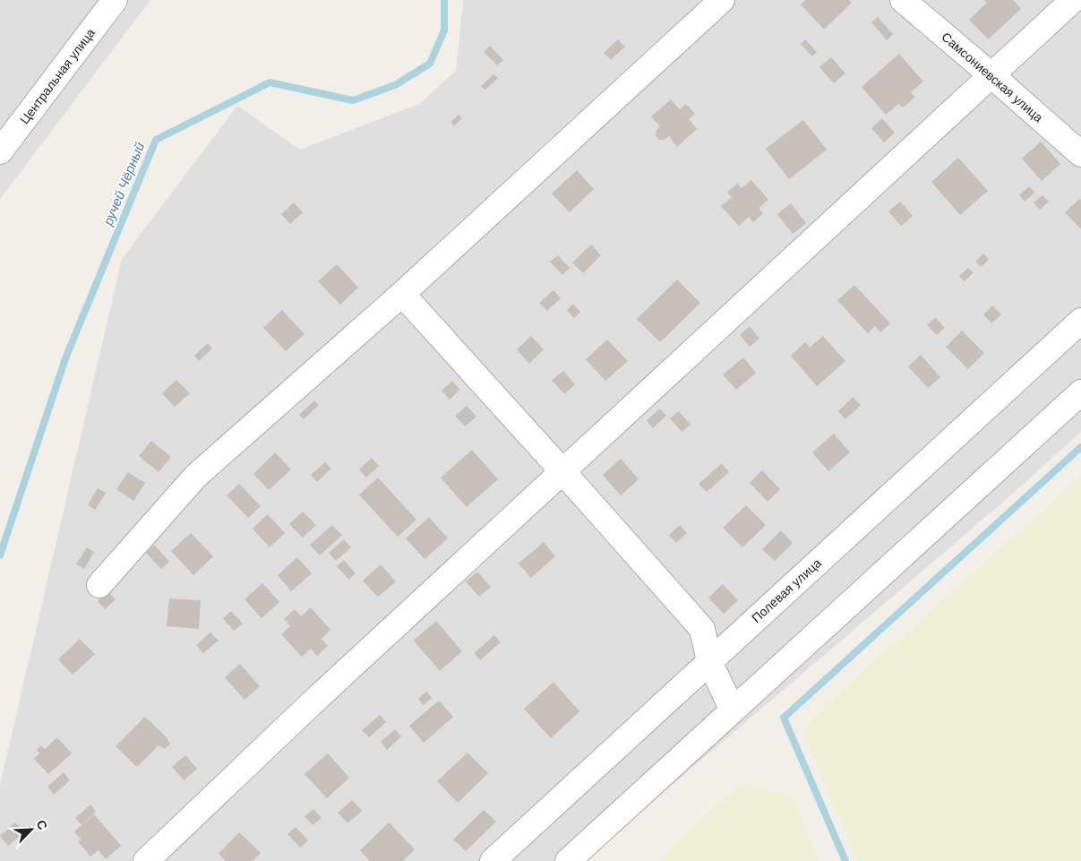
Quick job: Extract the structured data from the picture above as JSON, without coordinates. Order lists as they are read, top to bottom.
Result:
{
  "streets": {
    "street": ["Центральная улица", "Самсониевская улица", "Полевая улица"]
  },
  "water": ["ручей Чёрный"],
  "north": "top right"
}
